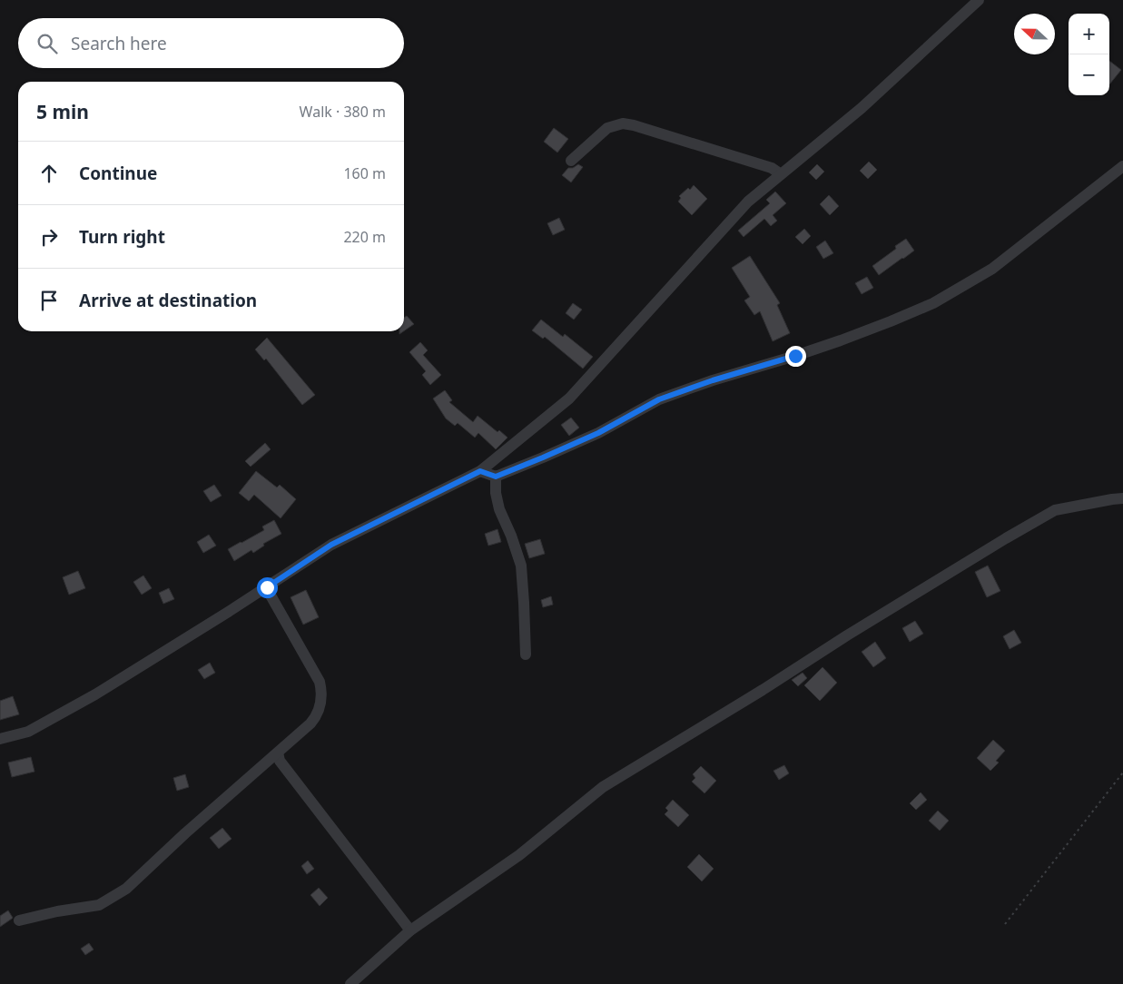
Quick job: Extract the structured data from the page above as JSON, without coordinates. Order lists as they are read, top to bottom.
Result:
{
  "north": "left",
  "page": {
    "map_buttons": ["+", "−"],
    "search": "Search here",
    "heading": ["5 min", "Walk · 380 m"],
    "list": [
      ["Continue", "160 m"],
      ["Turn right", "220 m"],
      "Arrive at destination"
    ]
  }
}
